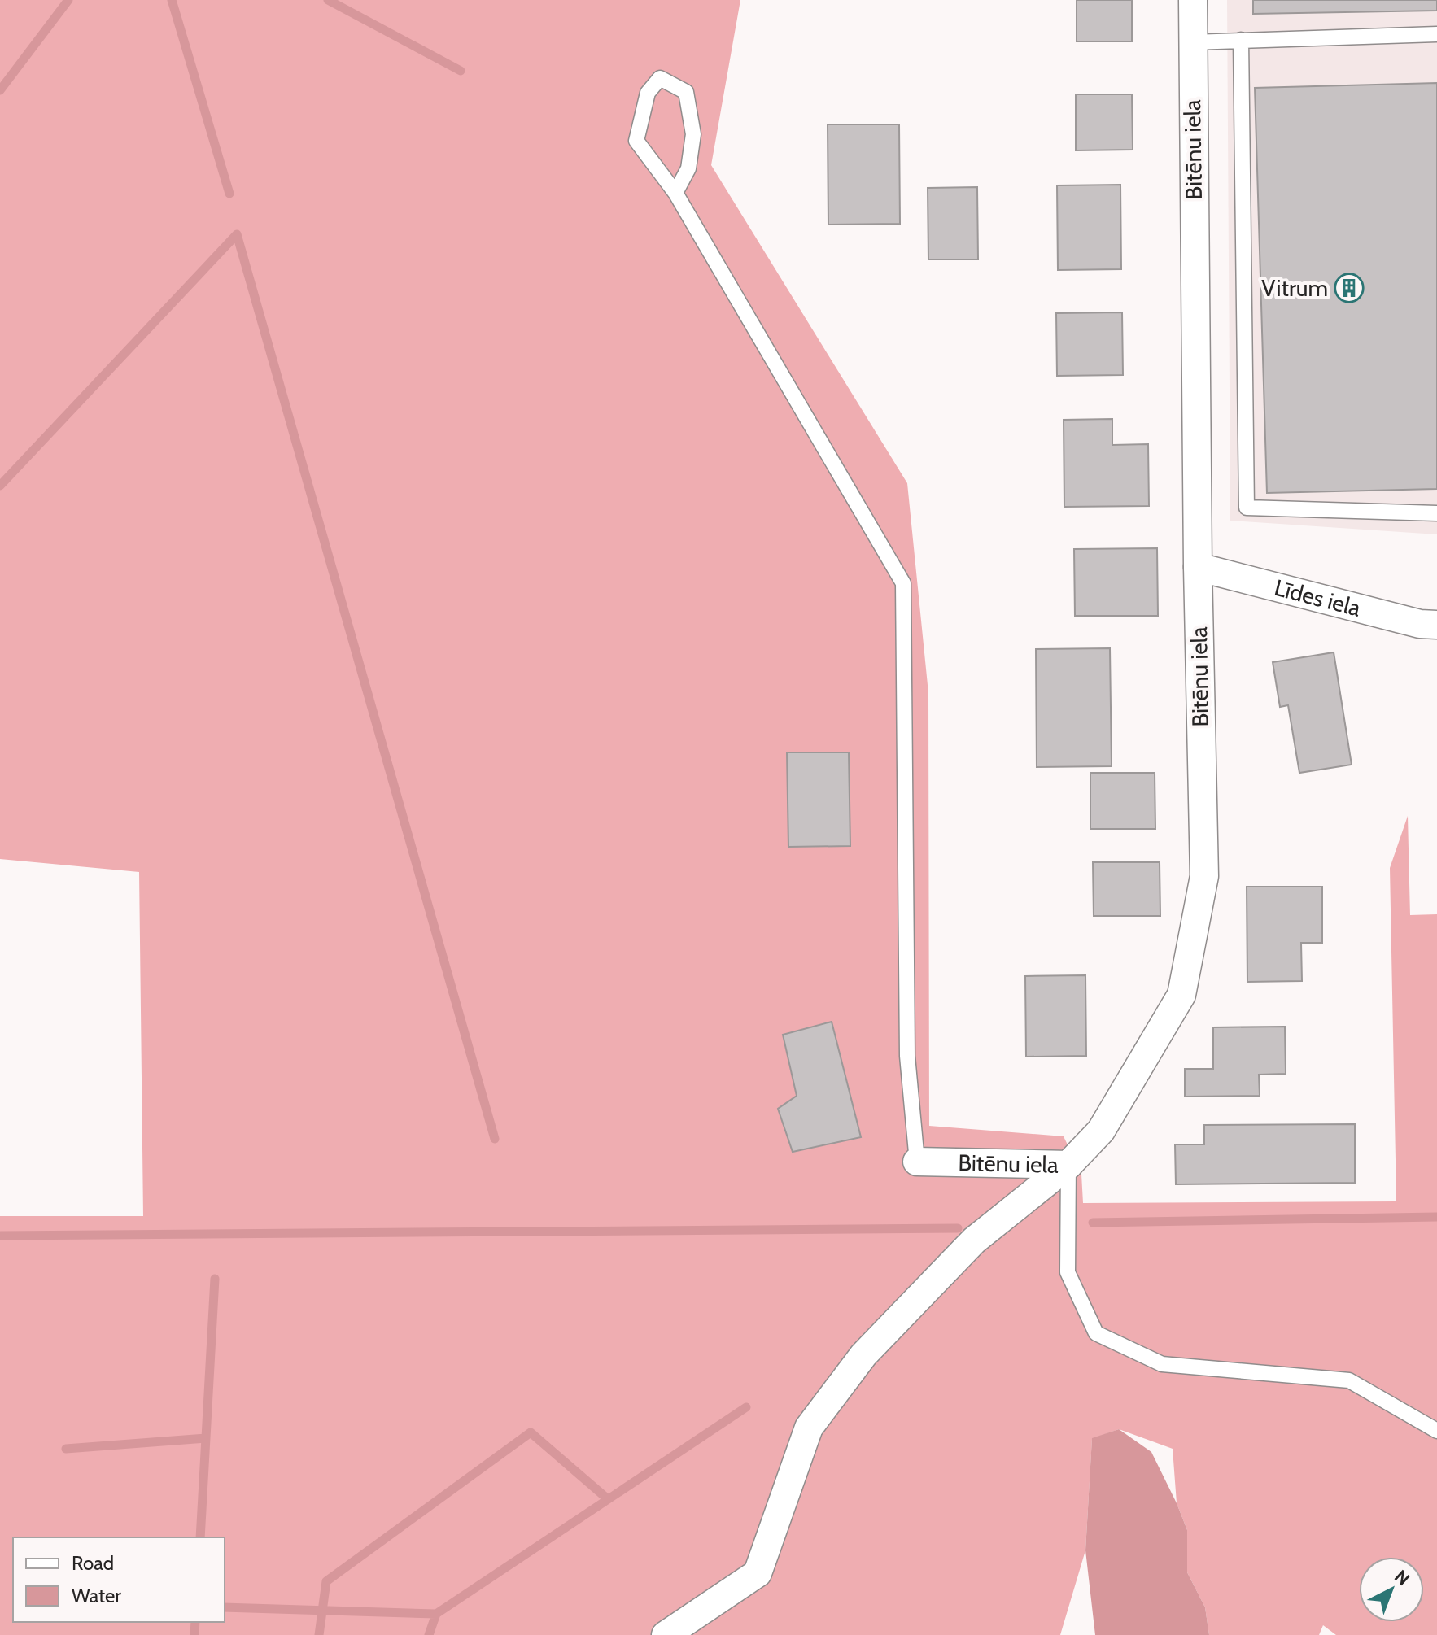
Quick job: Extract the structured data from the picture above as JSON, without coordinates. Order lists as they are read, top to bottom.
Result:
{
  "streets": {
    "street": ["Bitēnu iela", "Līdes iela"]
  },
  "crossings": [
    ["Bitēnu iela", "Līdes iela"]
  ],
  "places": {
    "building": ["Vitrum"]
  },
  "legend": ["Road", "Water"],
  "north": "top right"
}
